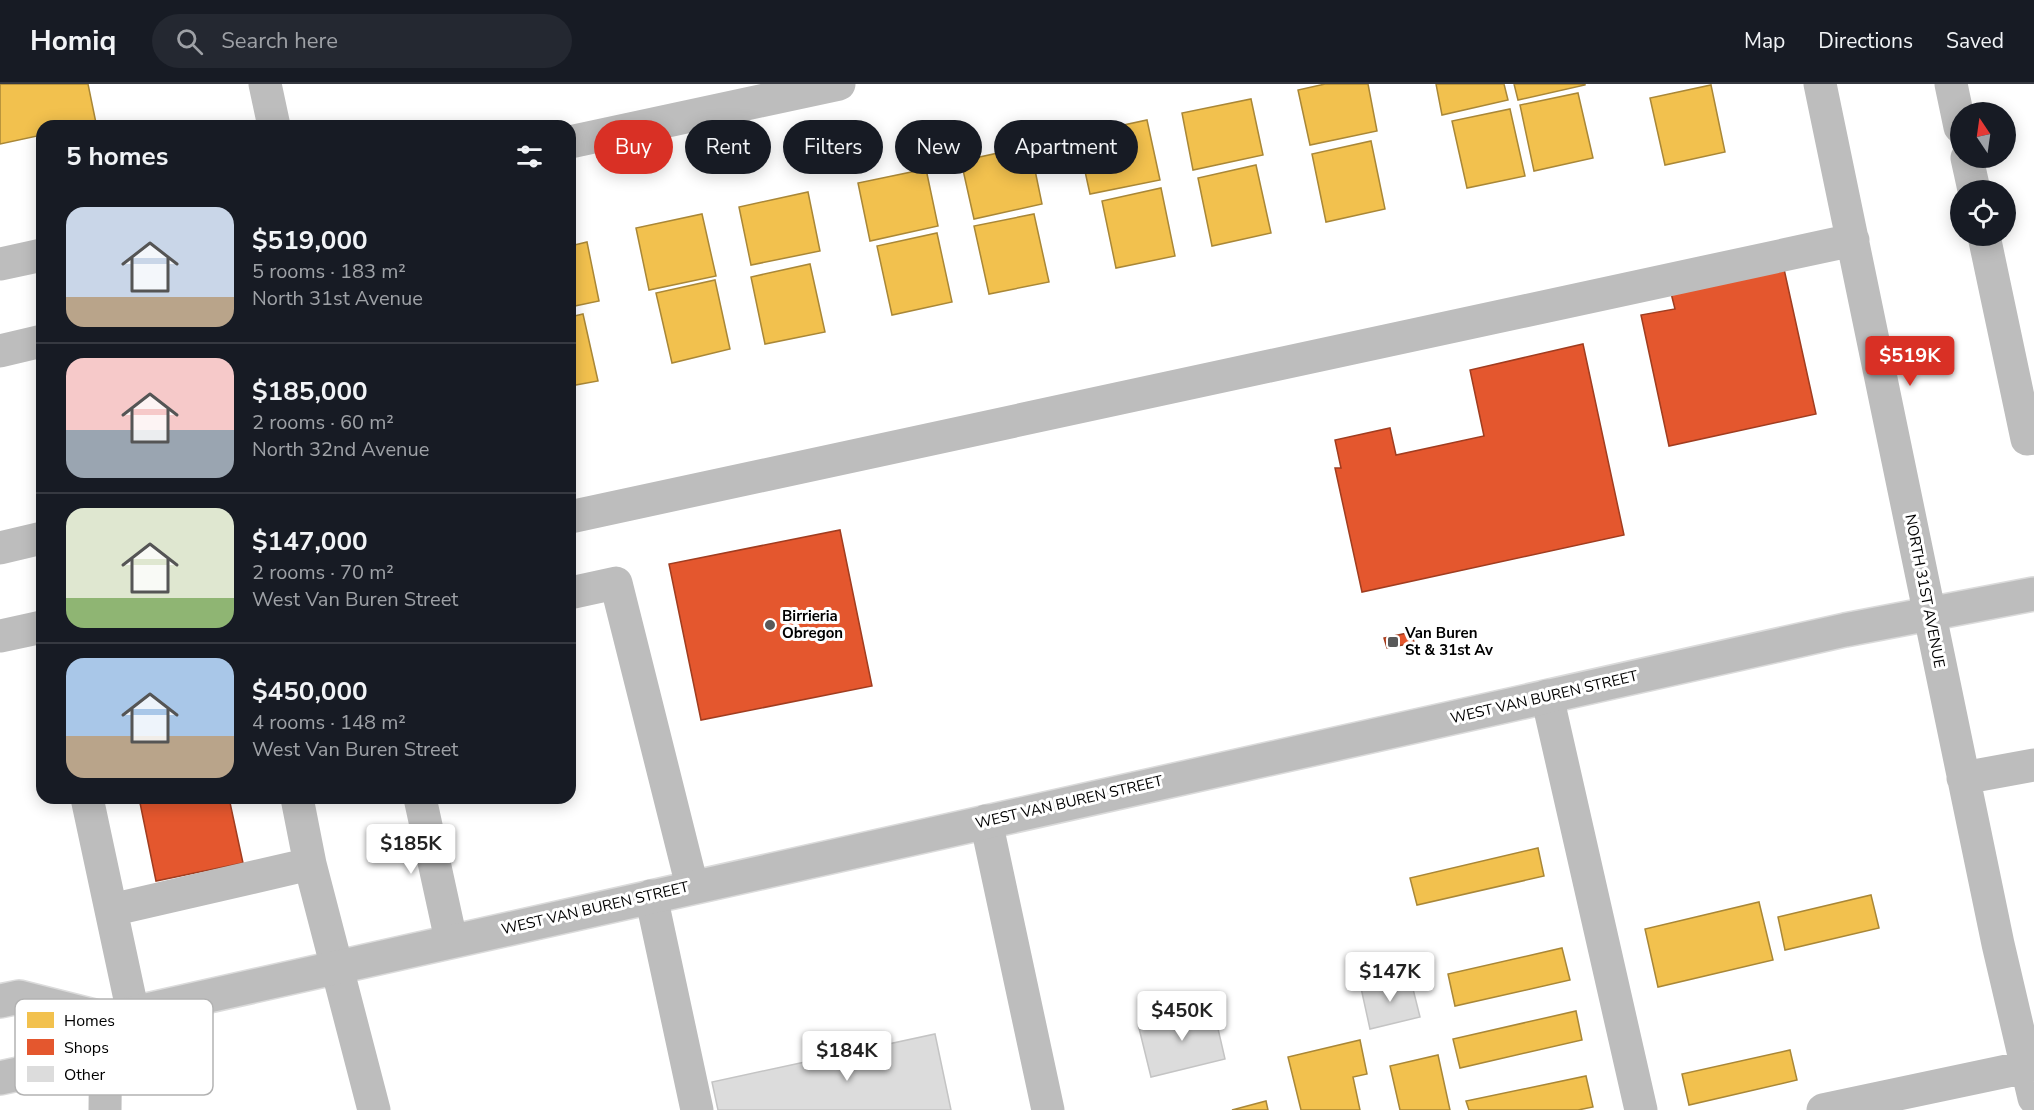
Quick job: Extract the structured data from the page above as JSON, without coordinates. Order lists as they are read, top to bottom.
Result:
{
  "streets": {
    "main road": ["NORTH 31ST AVENUE", "WEST VAN BUREN STREET"]
  },
  "crossings": [
    ["NORTH 31ST AVENUE", "WEST VAN BUREN STREET"]
  ],
  "places": {
    "other": ["Birrieria Obregon"],
    "transit": ["Van Buren St & 31st Av"]
  },
  "legend": ["Homes", "Shops", "Other"],
  "north": "top",
  "page": {
    "header": "Homiq",
    "search": "Search here",
    "nav": ["Map", "Directions", "Saved"],
    "chip": [
      "Buy",
      "Rent",
      "Filters",
      "New",
      "Apartment"
    ],
    "heading": "5 homes",
    "list": [
      {
        "name": "$519,000",
        "note": "5 rooms · 183 m² · North 31st Avenue"
      },
      {
        "name": "$185,000",
        "note": "2 rooms · 60 m² · North 32nd Avenue"
      },
      {
        "name": "$147,000",
        "note": "2 rooms · 70 m² · West Van Buren Street"
      },
      {
        "name": "$450,000",
        "note": "4 rooms · 148 m² · West Van Buren Street"
      }
    ],
    "price": [
      "$519K",
      "$185K",
      "$147K",
      "$450K",
      "$184K"
    ]
  }
}
